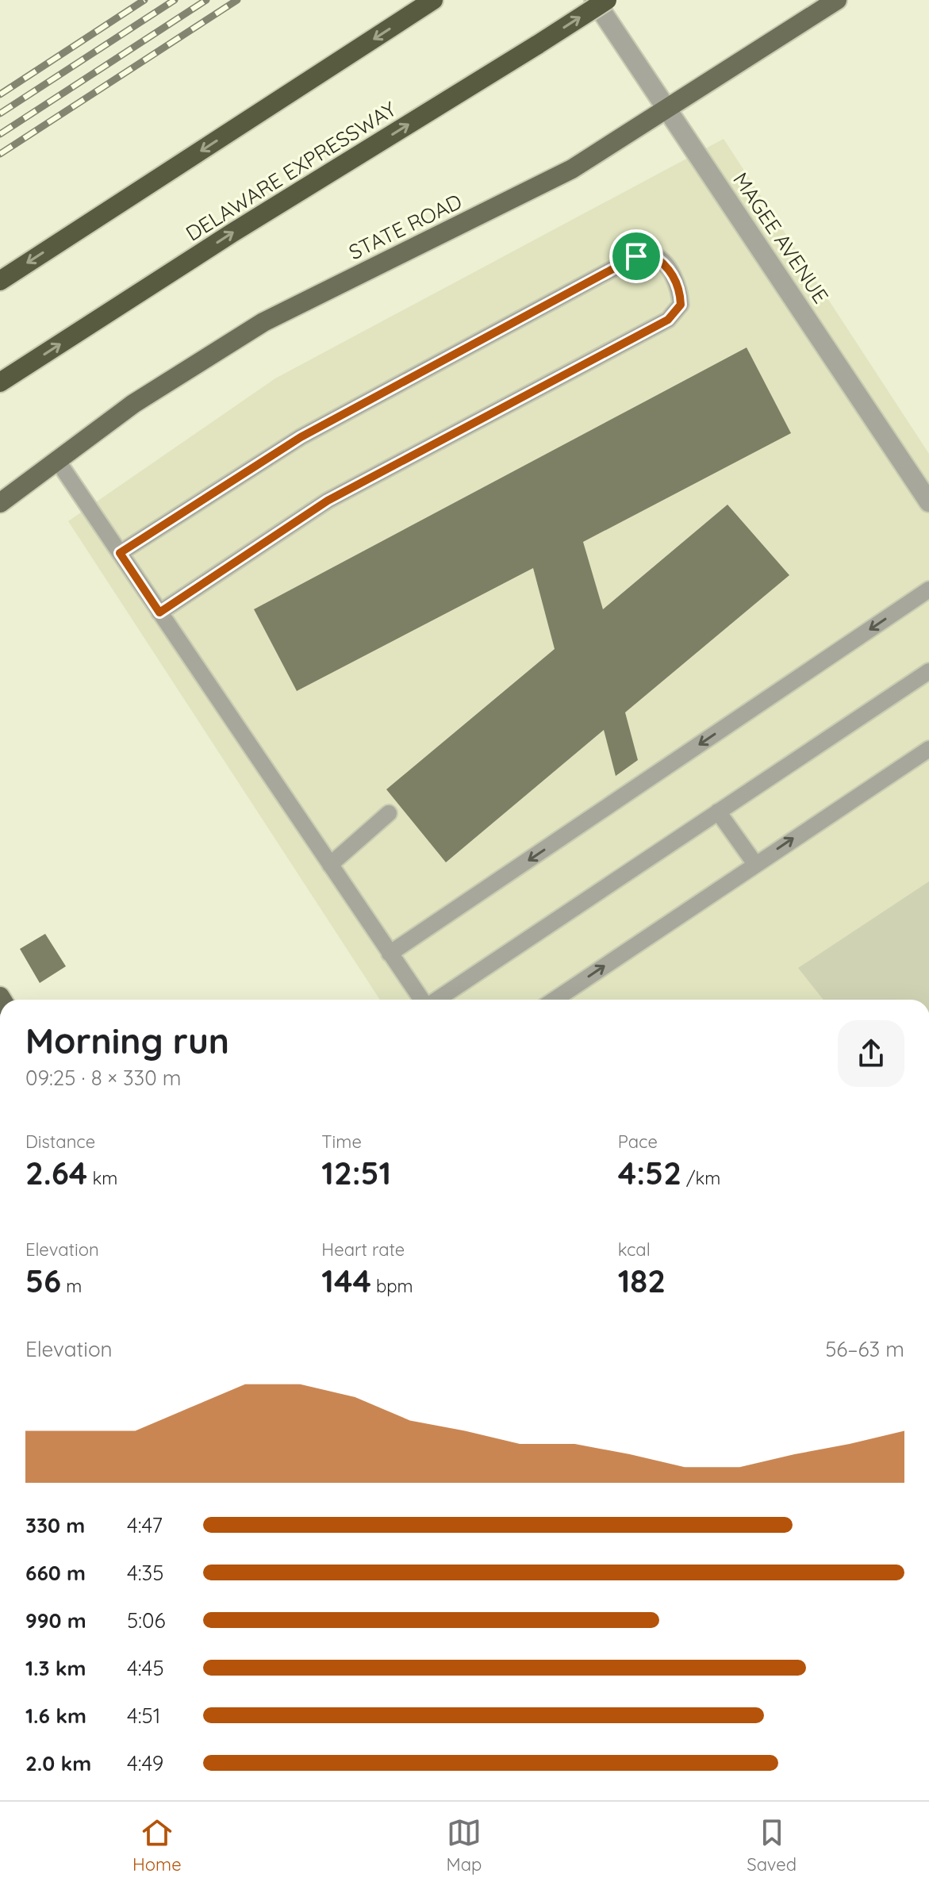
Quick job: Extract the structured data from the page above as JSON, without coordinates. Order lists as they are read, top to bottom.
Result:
{
  "streets": {
    "highway": ["DELAWARE EXPRESSWAY"],
    "main road": ["STATE ROAD"],
    "street": ["MAGEE AVENUE"]
  },
  "crossings": [
    ["STATE ROAD", "MAGEE AVENUE"]
  ],
  "page": {
    "heading": ["Morning run", "09:25 · 8 × 330 m"],
    "stats": [
      ["Distance", "2.64 km"],
      ["Time", "12:51"],
      ["Pace", "4:52 /km"],
      ["Elevation", "56 m"],
      ["Heart rate", "144 bpm"],
      ["kcal", "182"]
    ],
    "chart": ["Elevation", "56–63 m"],
    "list": [
      {
        "name": "330 m",
        "note": "4:47"
      },
      {
        "name": "660 m",
        "note": "4:35"
      },
      {
        "name": "990 m",
        "note": "5:06"
      },
      {
        "name": "1.3 km",
        "note": "4:45"
      },
      {
        "name": "1.6 km",
        "note": "4:51"
      },
      {
        "name": "2.0 km",
        "note": "4:49"
      }
    ],
    "tabs": ["Home", "Map", "Saved"]
  }
}
